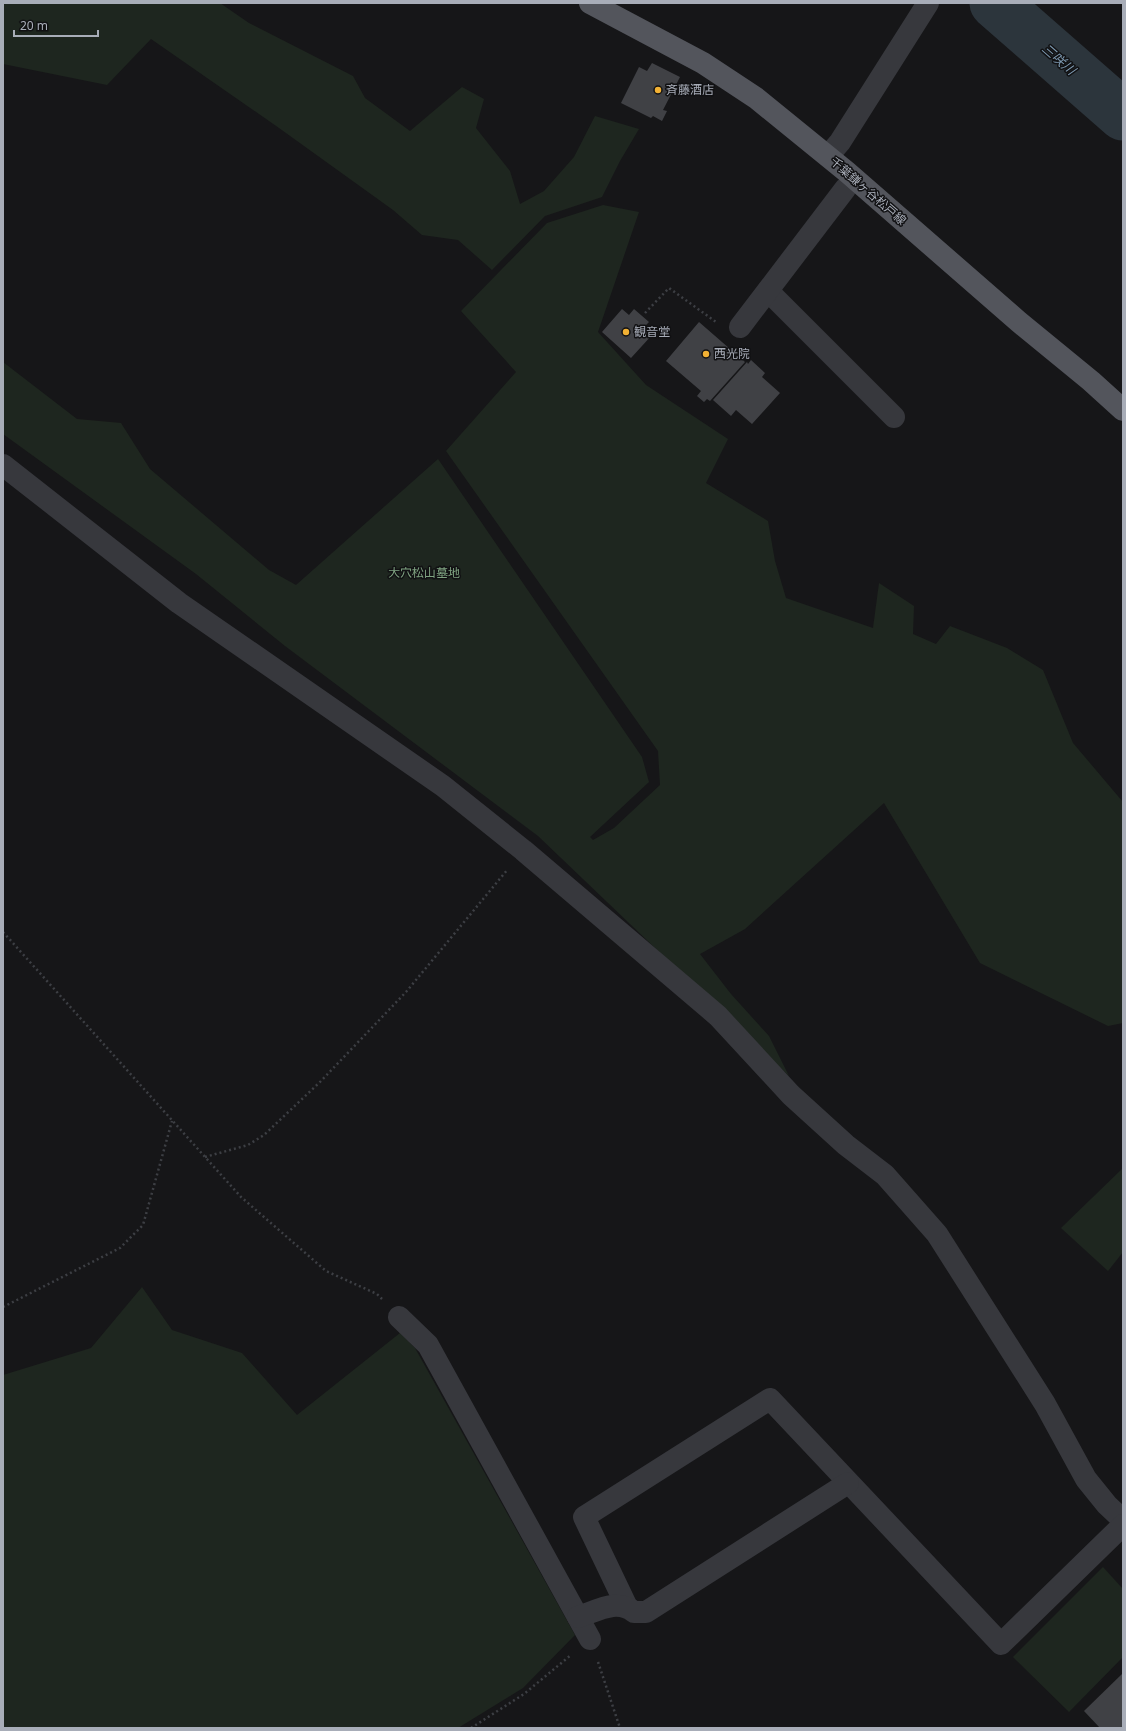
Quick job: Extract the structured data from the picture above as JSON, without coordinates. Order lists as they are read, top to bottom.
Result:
{
  "streets": {
    "main road": ["千葉鎌ヶ谷松戸線"]
  },
  "water": ["三咲川"],
  "parks": ["大穴松山墓地"],
  "places": ["斉藤酒店", "観音堂", "西光院"],
  "scale_bar": "20 m"
}
